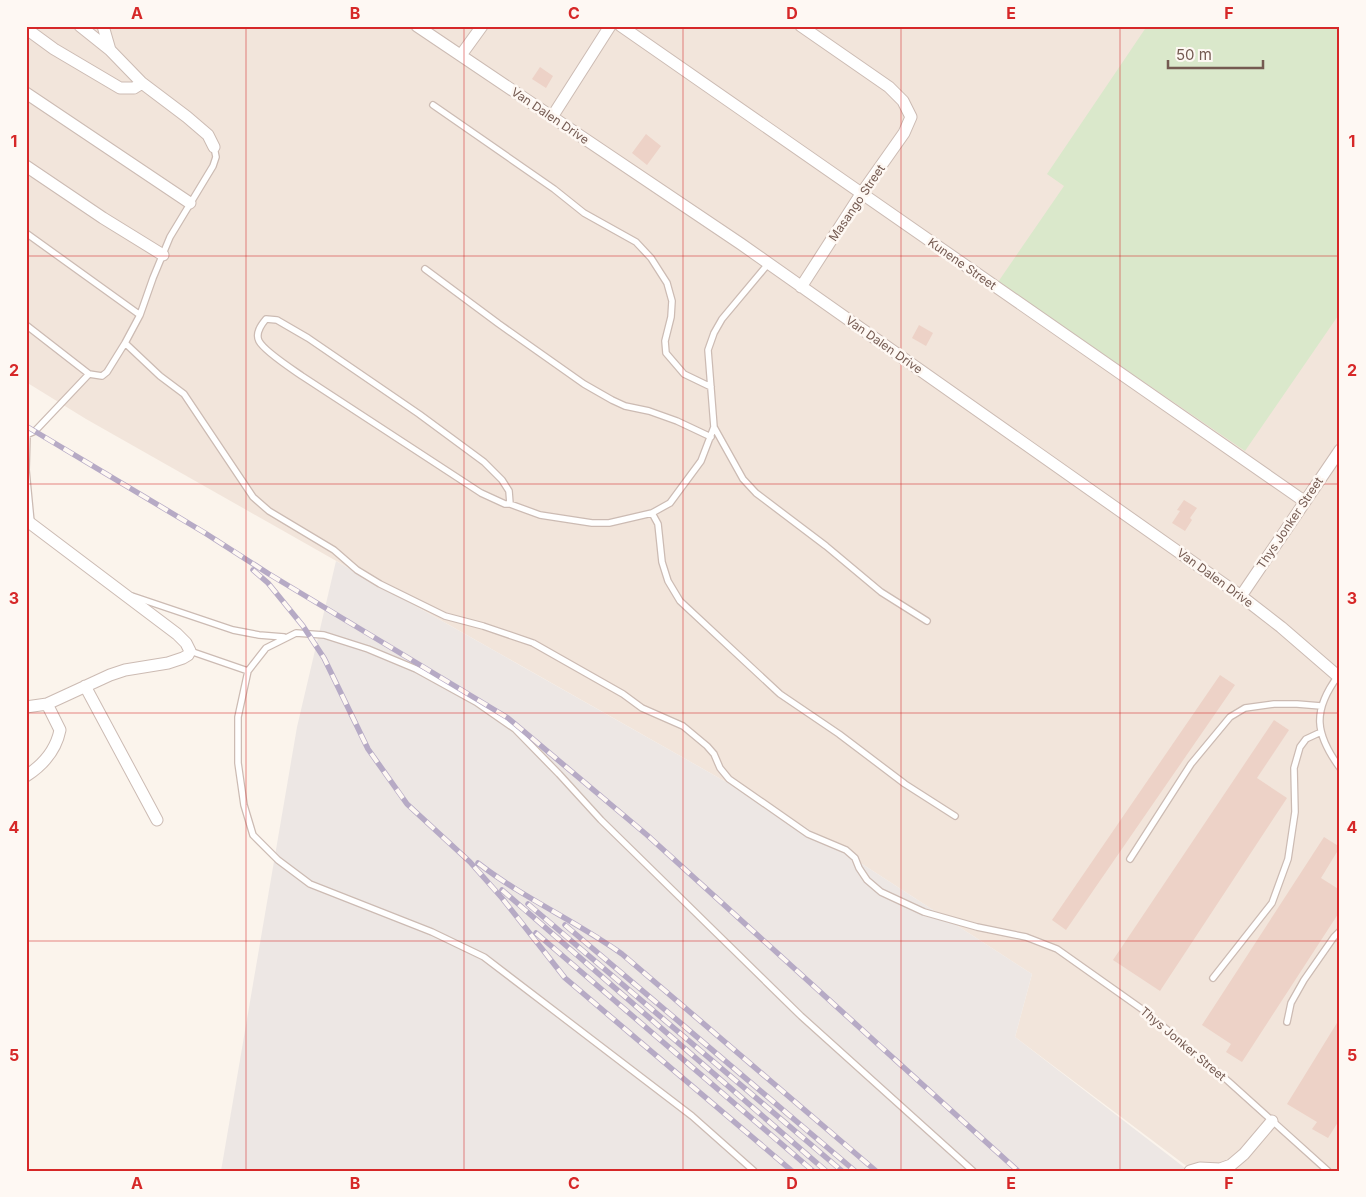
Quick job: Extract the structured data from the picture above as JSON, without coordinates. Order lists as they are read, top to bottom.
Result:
{
  "streets": {
    "street": [
      "Van Dalen Drive",
      "Masango Street",
      "Kunene Street",
      "Thys Jonker Street"
    ]
  },
  "crossings": [
    ["Van Dalen Drive", "Masango Street"],
    ["Van Dalen Drive", "Thys Jonker Street"],
    ["Masango Street", "Kunene Street"],
    ["Kunene Street", "Thys Jonker Street"]
  ],
  "scale_bar": "50 m",
  "grid": {
    "columns": [
      "A",
      "B",
      "C",
      "D",
      "E",
      "F"
    ],
    "rows": [
      "1",
      "2",
      "3",
      "4",
      "5"
    ]
  }
}
